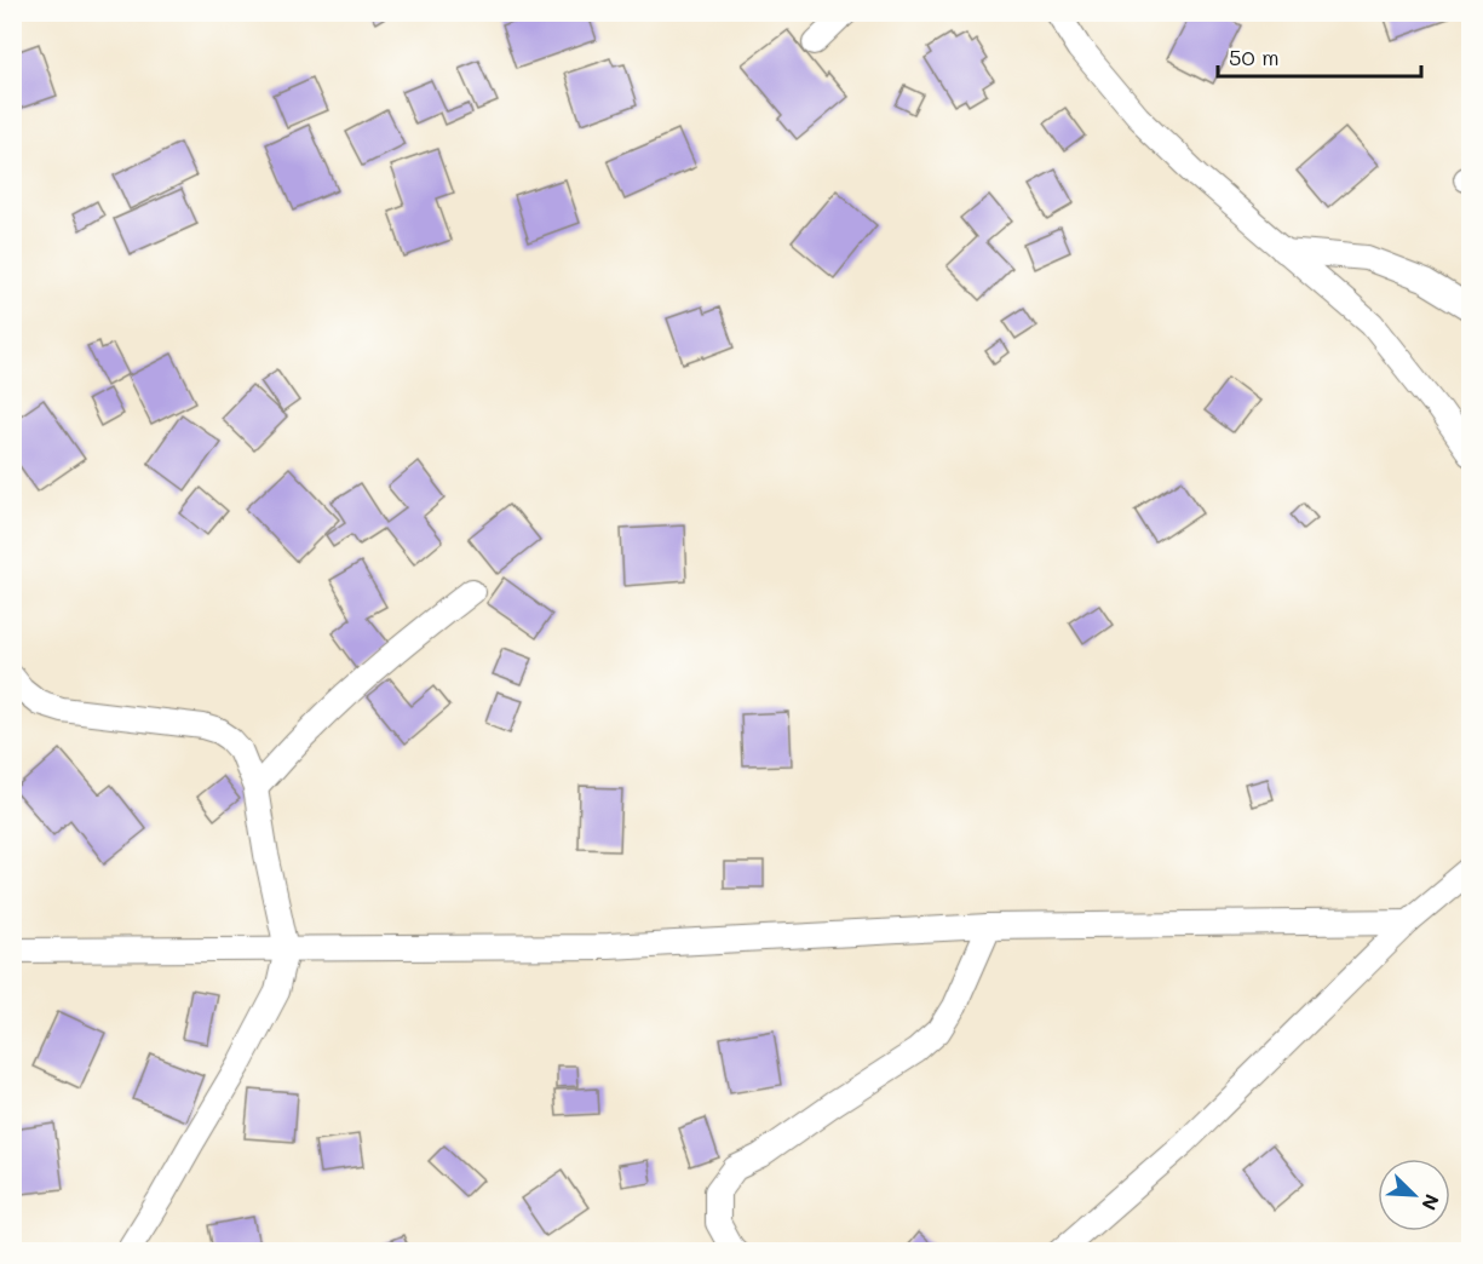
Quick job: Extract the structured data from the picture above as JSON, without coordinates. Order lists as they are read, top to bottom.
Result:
{
  "scale_bar": "50 m",
  "north": "bottom right"
}
